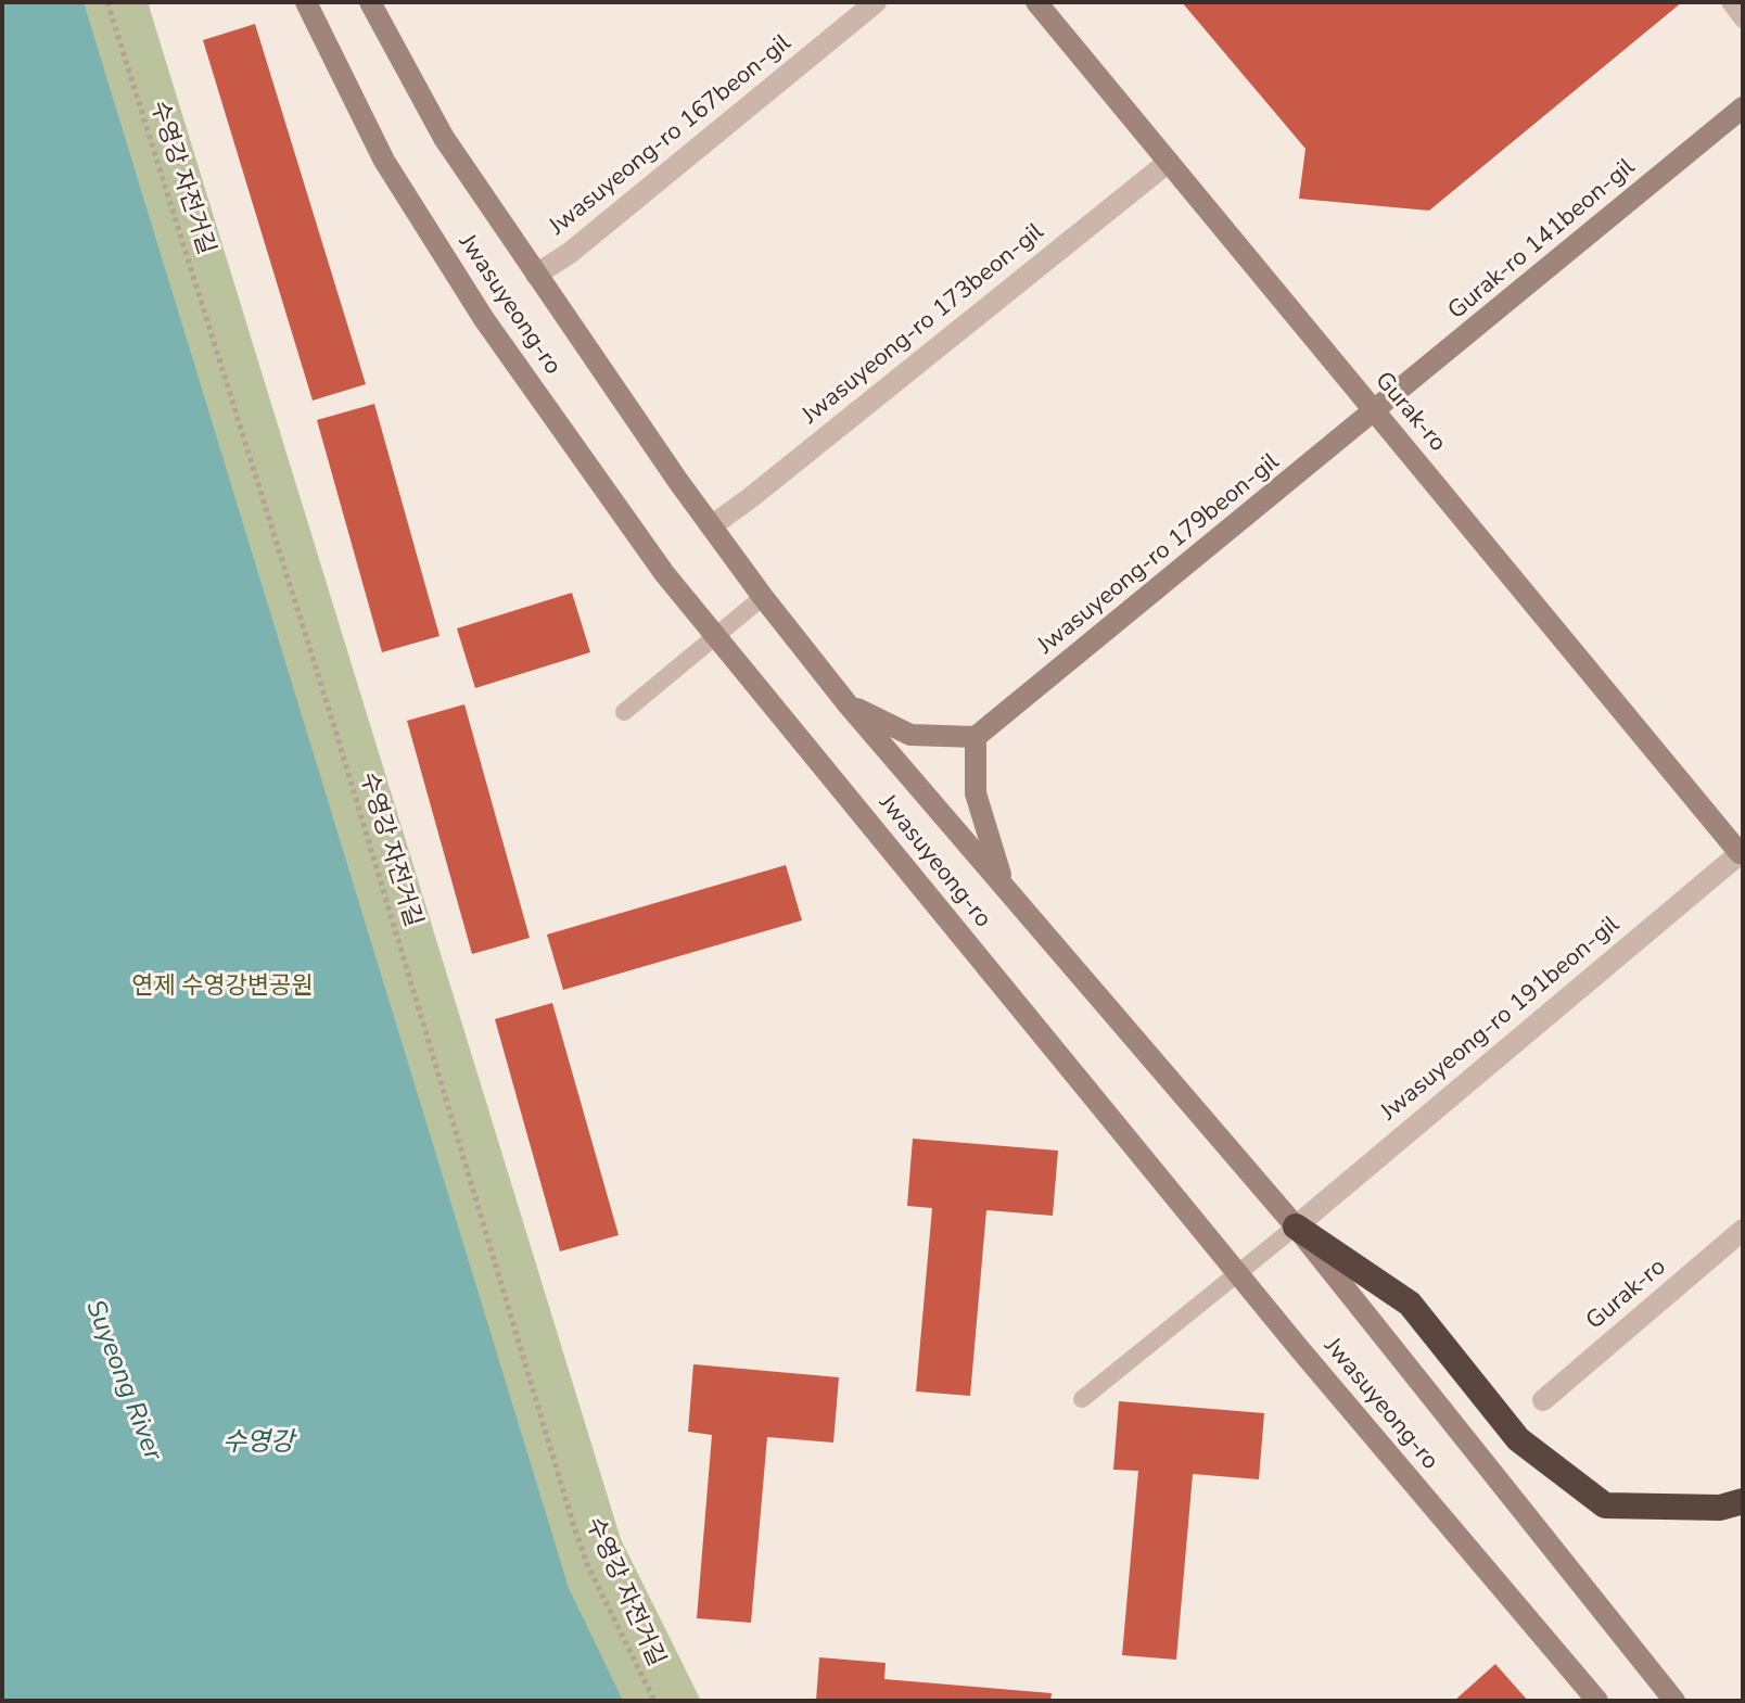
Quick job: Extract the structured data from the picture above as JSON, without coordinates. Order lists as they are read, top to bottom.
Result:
{
  "streets": {
    "main road": [
      "Gurak-ro 141beon-gil",
      "Jwasuyeong-ro",
      "Gurak-ro",
      "Jwasuyeong-ro 179beon-gil"
    ],
    "street": ["Jwasuyeong-ro 167beon-gil", "Jwasuyeong-ro 173beon-gil", "Jwasuyeong-ro 191beon-gil"],
    "path": ["수영강 자전거길"]
  },
  "crossings": [
    ["Jwasuyeong-ro 167beon-gil", "Jwasuyeong-ro"],
    ["Gurak-ro 141beon-gil", "Gurak-ro"],
    ["Gurak-ro 141beon-gil", "Jwasuyeong-ro 179beon-gil"],
    ["Jwasuyeong-ro", "Jwasuyeong-ro 173beon-gil"],
    ["Jwasuyeong-ro", "Jwasuyeong-ro 191beon-gil"],
    ["Jwasuyeong-ro 173beon-gil", "Gurak-ro"],
    ["Gurak-ro", "Jwasuyeong-ro 179beon-gil"],
    ["Gurak-ro", "Jwasuyeong-ro 191beon-gil"]
  ],
  "water": ["Suyeong River", "수영강"],
  "parks": ["연제 수영강변공원"]
}
